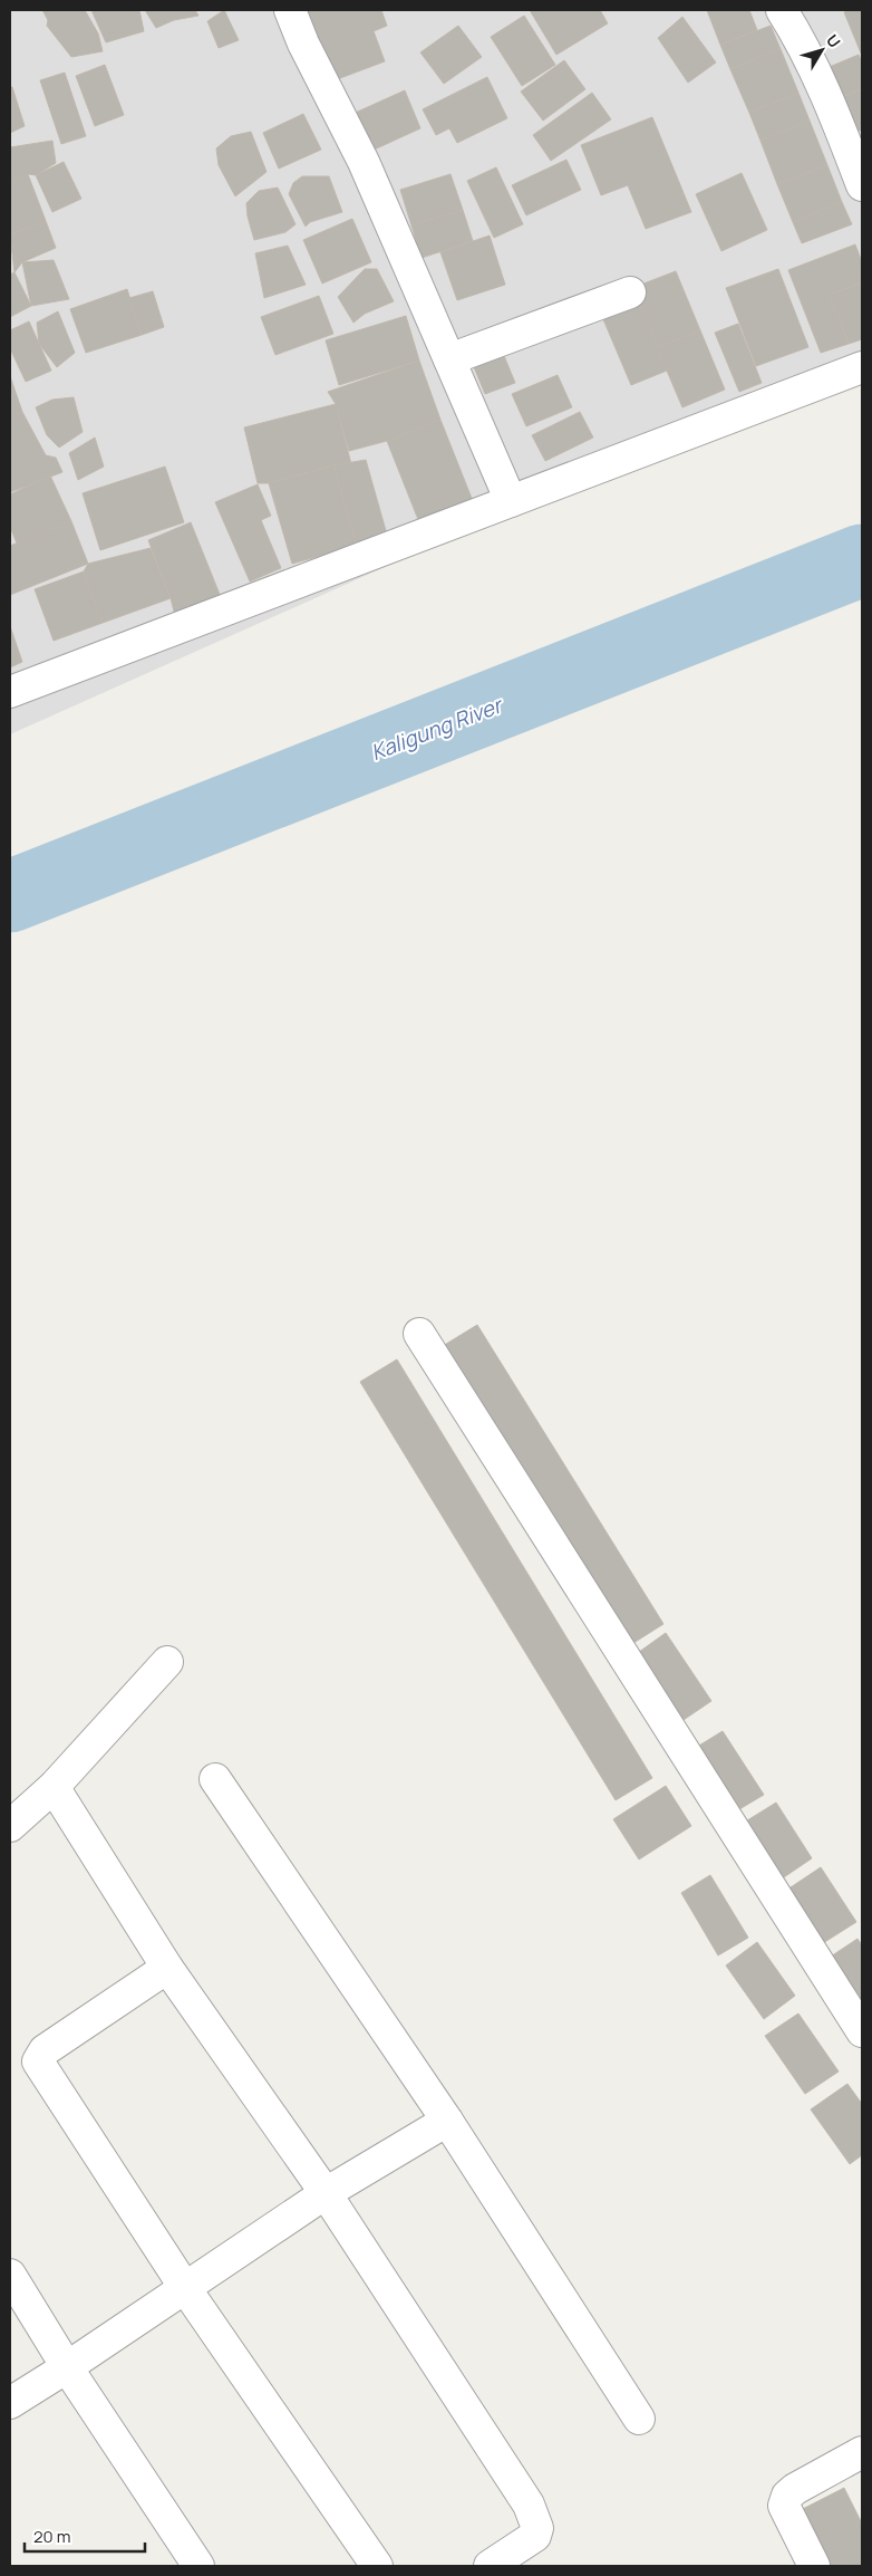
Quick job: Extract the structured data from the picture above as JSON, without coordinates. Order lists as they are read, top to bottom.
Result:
{
  "water": ["Kaligung River"],
  "scale_bar": "20 m",
  "north": "top right"
}
